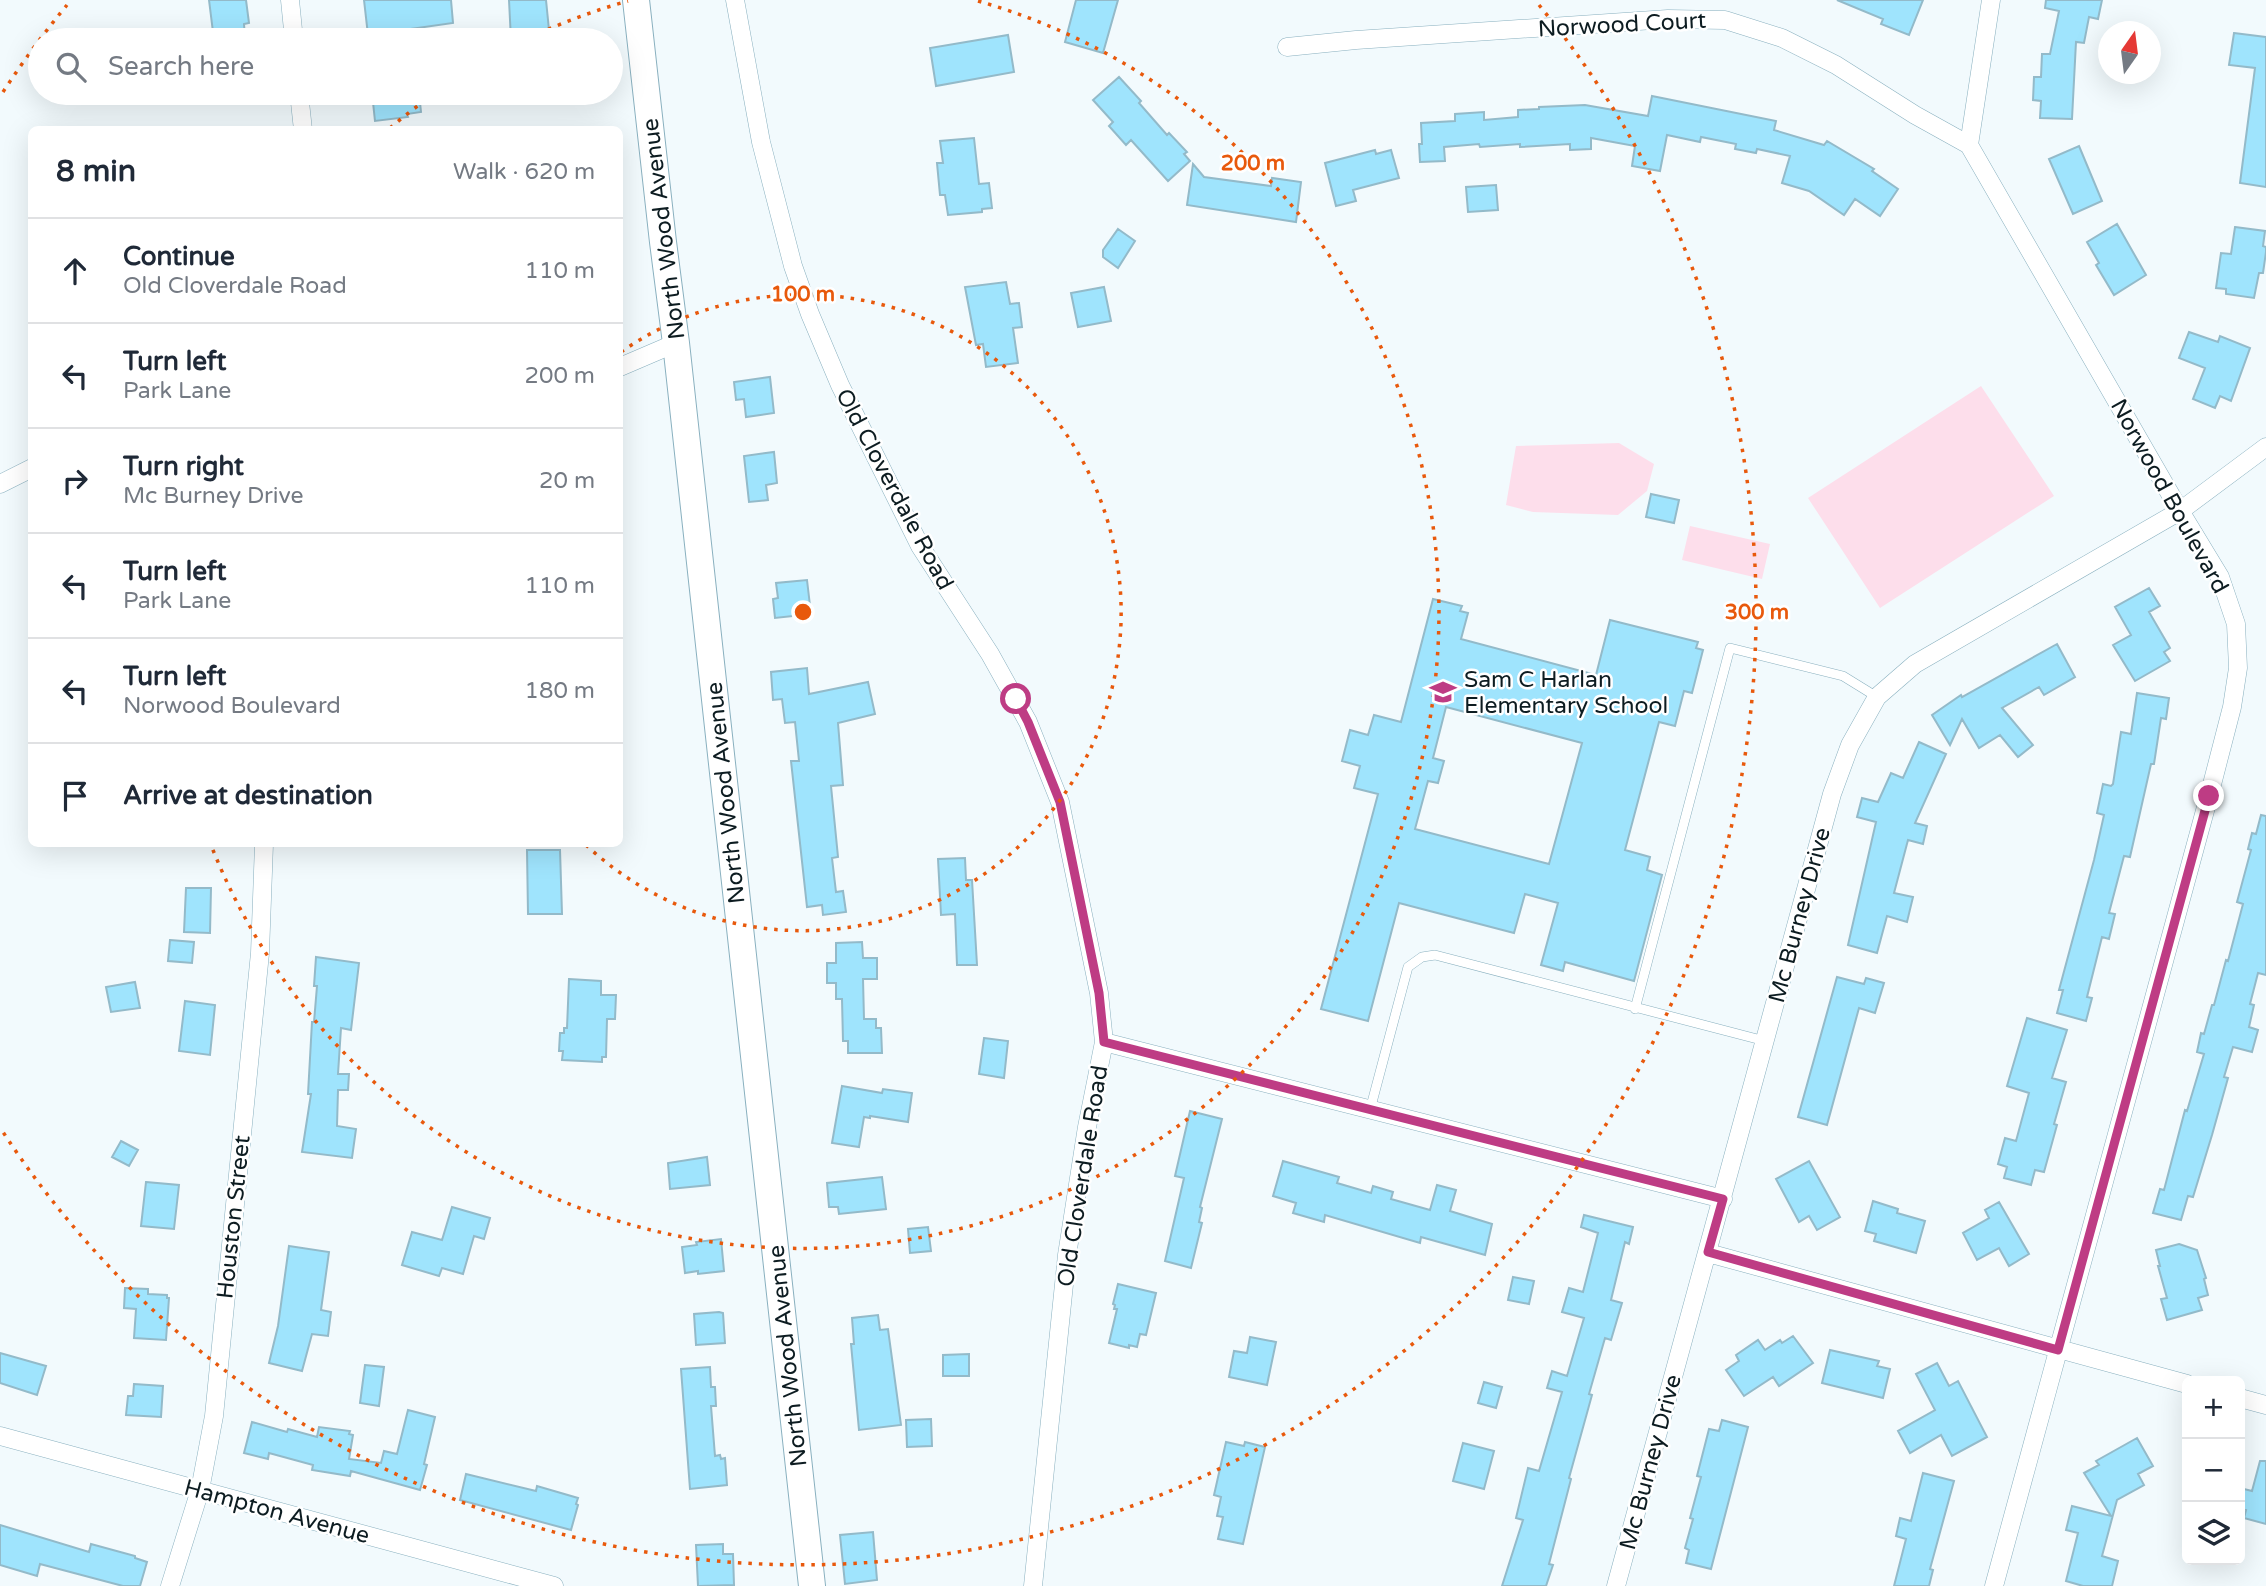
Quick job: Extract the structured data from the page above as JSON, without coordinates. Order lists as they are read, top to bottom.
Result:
{
  "streets": {
    "main road": ["North Wood Avenue"],
    "street": [
      "Norwood Court",
      "Old Cloverdale Road",
      "Norwood Boulevard",
      "Mc Burney Drive",
      "Houston Street",
      "Hampton Avenue"
    ]
  },
  "crossings": [
    ["Norwood Court", "Norwood Boulevard"],
    ["Norwood Boulevard", "Mc Burney Drive"],
    ["Houston Street", "Hampton Avenue"]
  ],
  "places": {
    "school or university": ["Sam C Harlan Elementary School"]
  },
  "north": "top",
  "page": {
    "search": "Search here",
    "heading": ["8 min", "Walk · 620 m"],
    "list": [
      ["Continue", "Old Cloverdale Road", "110 m"],
      ["Turn left", "Park Lane", "200 m"],
      ["Turn right", "Mc Burney Drive", "20 m"],
      ["Turn left", "Park Lane", "110 m"],
      ["Turn left", "Norwood Boulevard", "180 m"],
      "Arrive at destination"
    ],
    "map_buttons": ["+", "−"]
  },
  "rings": ["200 m", "100 m", "300 m"]
}
